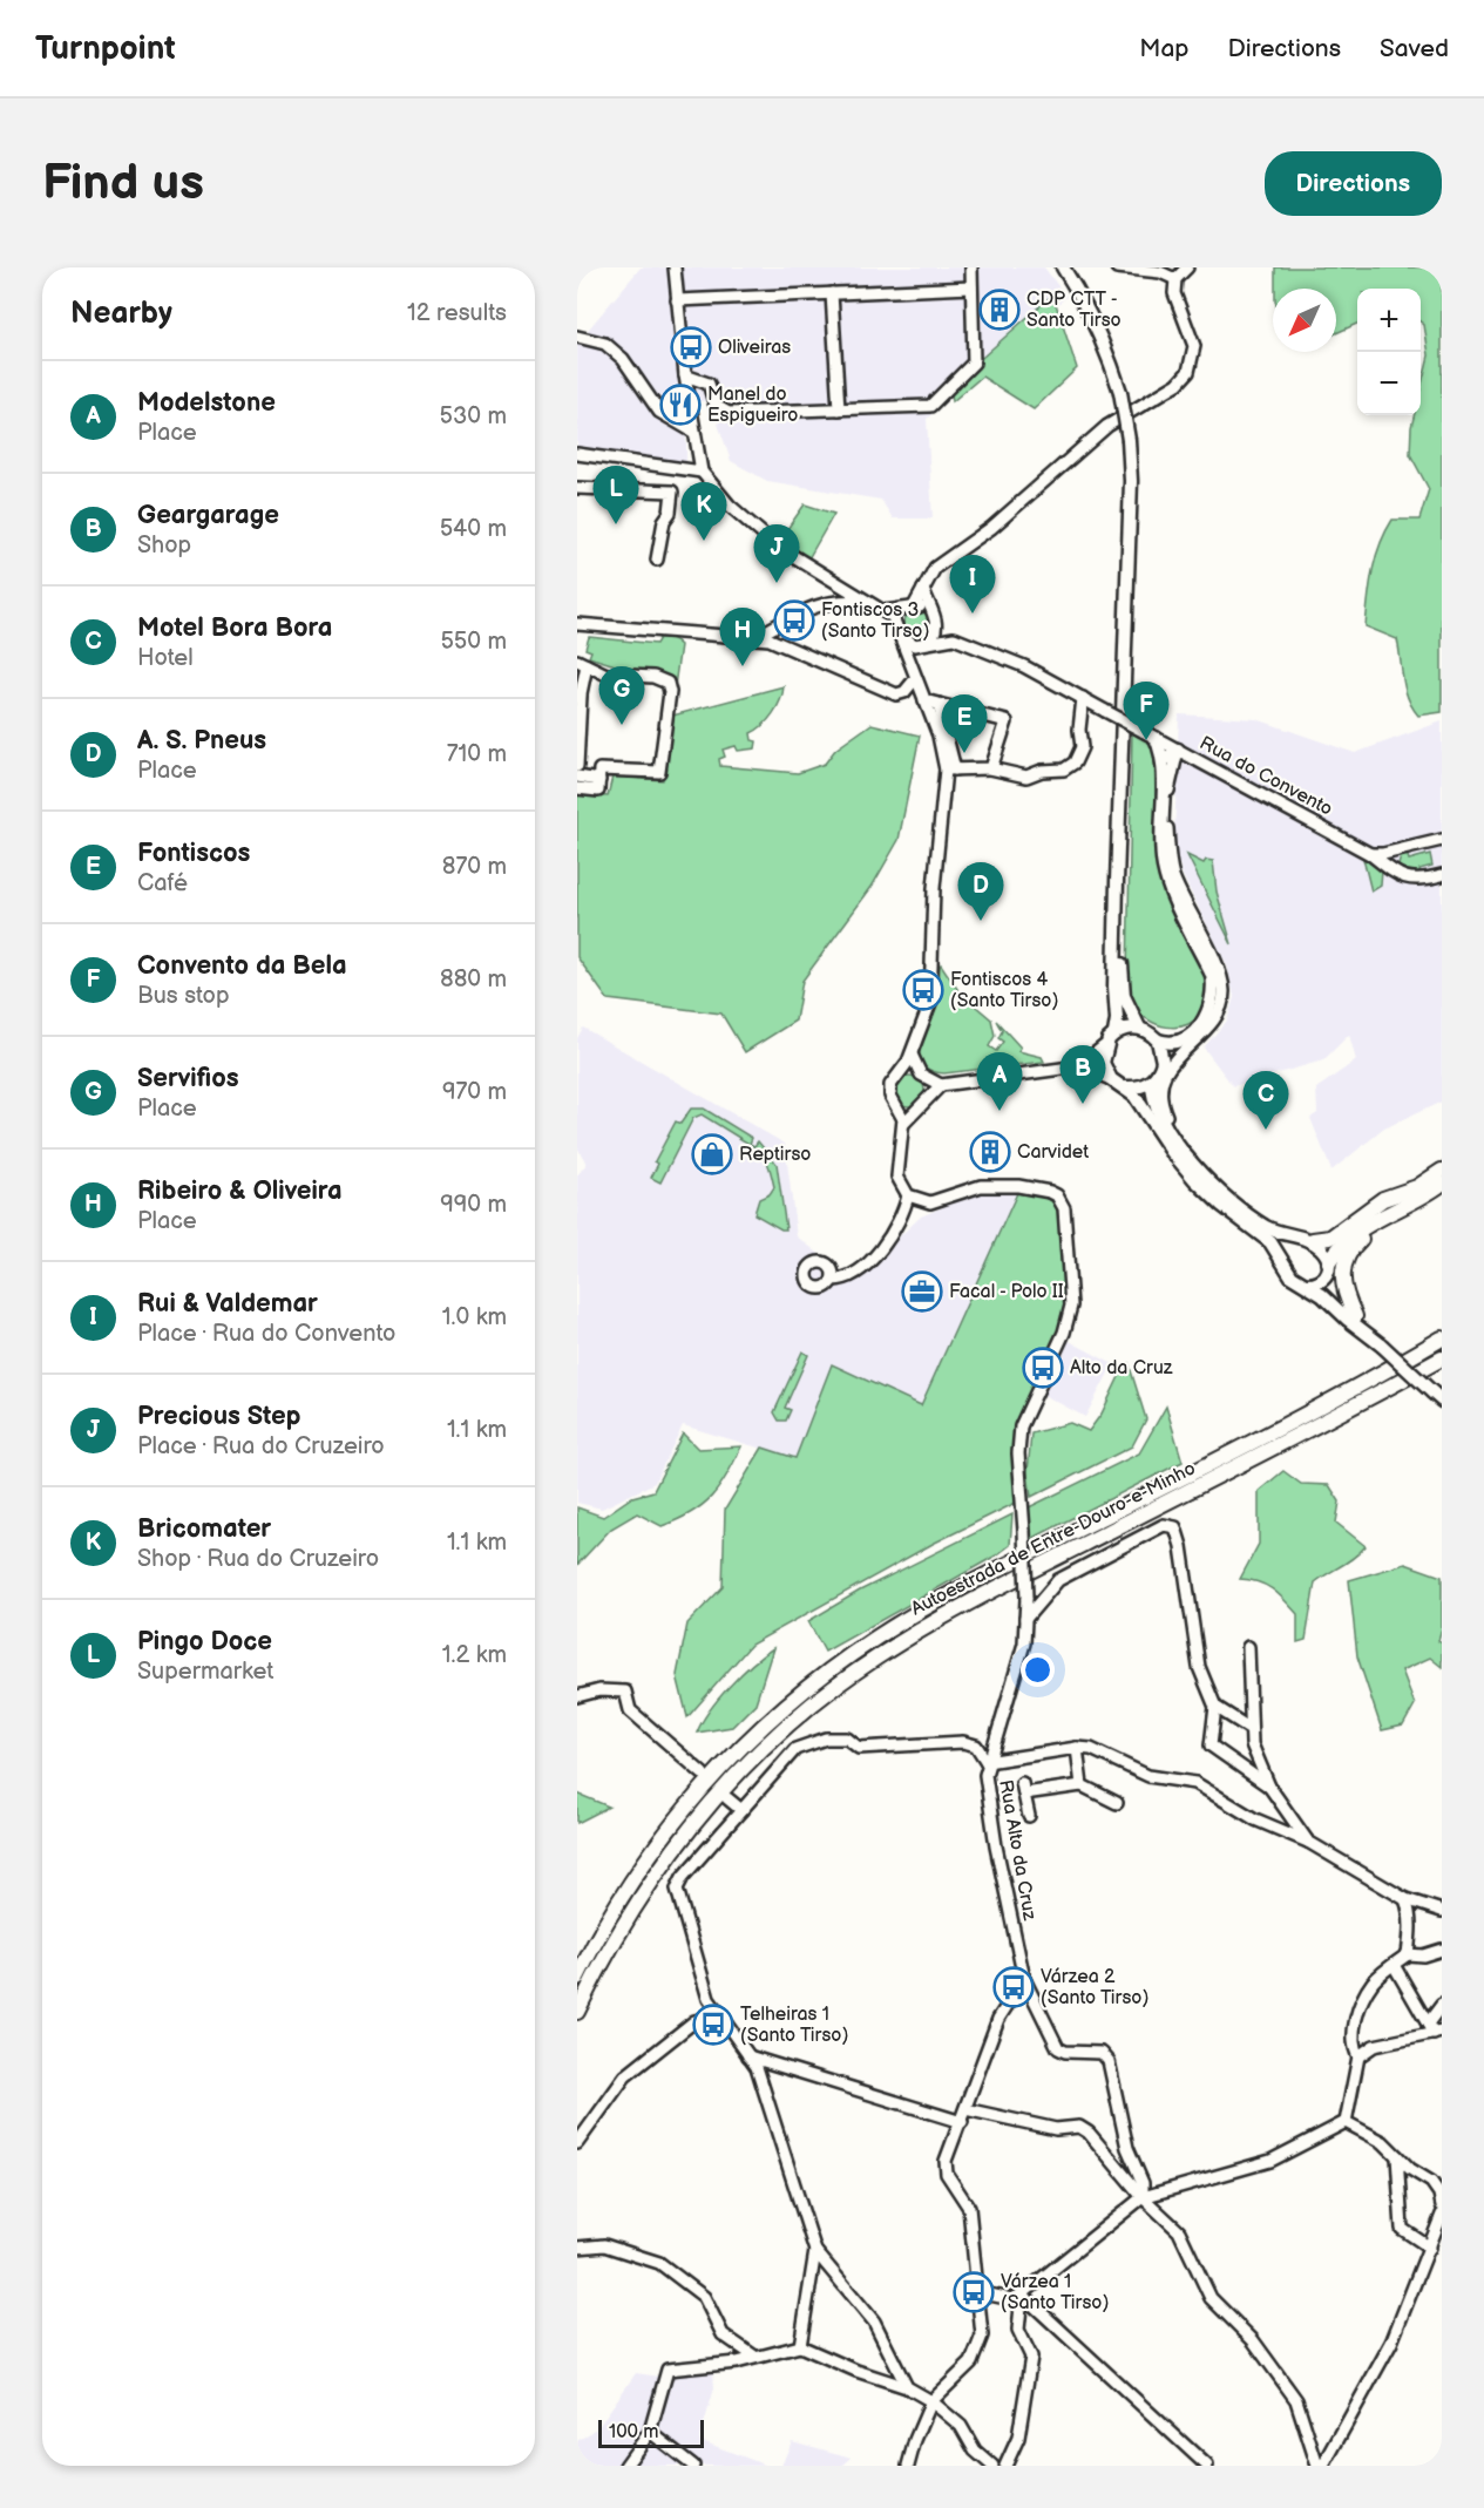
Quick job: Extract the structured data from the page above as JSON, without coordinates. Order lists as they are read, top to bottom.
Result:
{
  "streets": {
    "highway": ["Autoestrada de Entre-Douro-e-Minho"],
    "street": ["Rua do Convento", "Rua Alto da Cruz"]
  },
  "places": {
    "building": ["CDP CTT - Santo Tirso", "Carvidet"],
    "bus stop": [
      "Oliveiras",
      "Fontiscos 3 (Santo Tirso)",
      "Fontiscos 4 (Santo Tirso)",
      "Alto da Cruz",
      "Várzea 2 (Santo Tirso)",
      "Telheiras 1 (Santo Tirso)",
      "Várzea 1 (Santo Tirso)"
    ],
    "restaurant": ["Manel do Espigueiro"],
    "shop": ["Reptirso"],
    "office": ["Facal - Polo II"]
  },
  "scale_bar": "100 m",
  "north": "bottom left",
  "page": {
    "header": "Turnpoint",
    "nav": ["Map", "Directions", "Saved"],
    "buttons": "Directions",
    "title": "Find us",
    "heading": ["Nearby", "12 results"],
    "map_buttons": ["+", "−"],
    "list": [
      {
        "mark": "A",
        "name": "Modelstone",
        "note": "Place",
        "value": "530 m"
      },
      {
        "mark": "B",
        "name": "Geargarage",
        "note": "Shop",
        "value": "540 m"
      },
      {
        "mark": "C",
        "name": "Motel Bora Bora",
        "note": "Hotel",
        "value": "550 m"
      },
      {
        "mark": "D",
        "name": "A. S. Pneus",
        "note": "Place",
        "value": "710 m"
      },
      {
        "mark": "E",
        "name": "Fontiscos",
        "note": "Café",
        "value": "870 m"
      },
      {
        "mark": "F",
        "name": "Convento da Bela",
        "note": "Bus stop",
        "value": "880 m"
      },
      {
        "mark": "G",
        "name": "Servifios",
        "note": "Place",
        "value": "970 m"
      },
      {
        "mark": "H",
        "name": "Ribeiro & Oliveira",
        "note": "Place",
        "value": "990 m"
      },
      {
        "mark": "I",
        "name": "Rui & Valdemar",
        "note": "Place · Rua do Convento",
        "value": "1.0 km"
      },
      {
        "mark": "J",
        "name": "Precious Step",
        "note": "Place · Rua do Cruzeiro",
        "value": "1.1 km"
      },
      {
        "mark": "K",
        "name": "Bricomater",
        "note": "Shop · Rua do Cruzeiro",
        "value": "1.1 km"
      },
      {
        "mark": "L",
        "name": "Pingo Doce",
        "note": "Supermarket",
        "value": "1.2 km"
      }
    ],
    "pins": [
      "L",
      "K",
      "J",
      "I",
      "H",
      "G",
      "F",
      "E",
      "D",
      "B",
      "A",
      "C"
    ],
    "scale": "100 m"
  }
}
